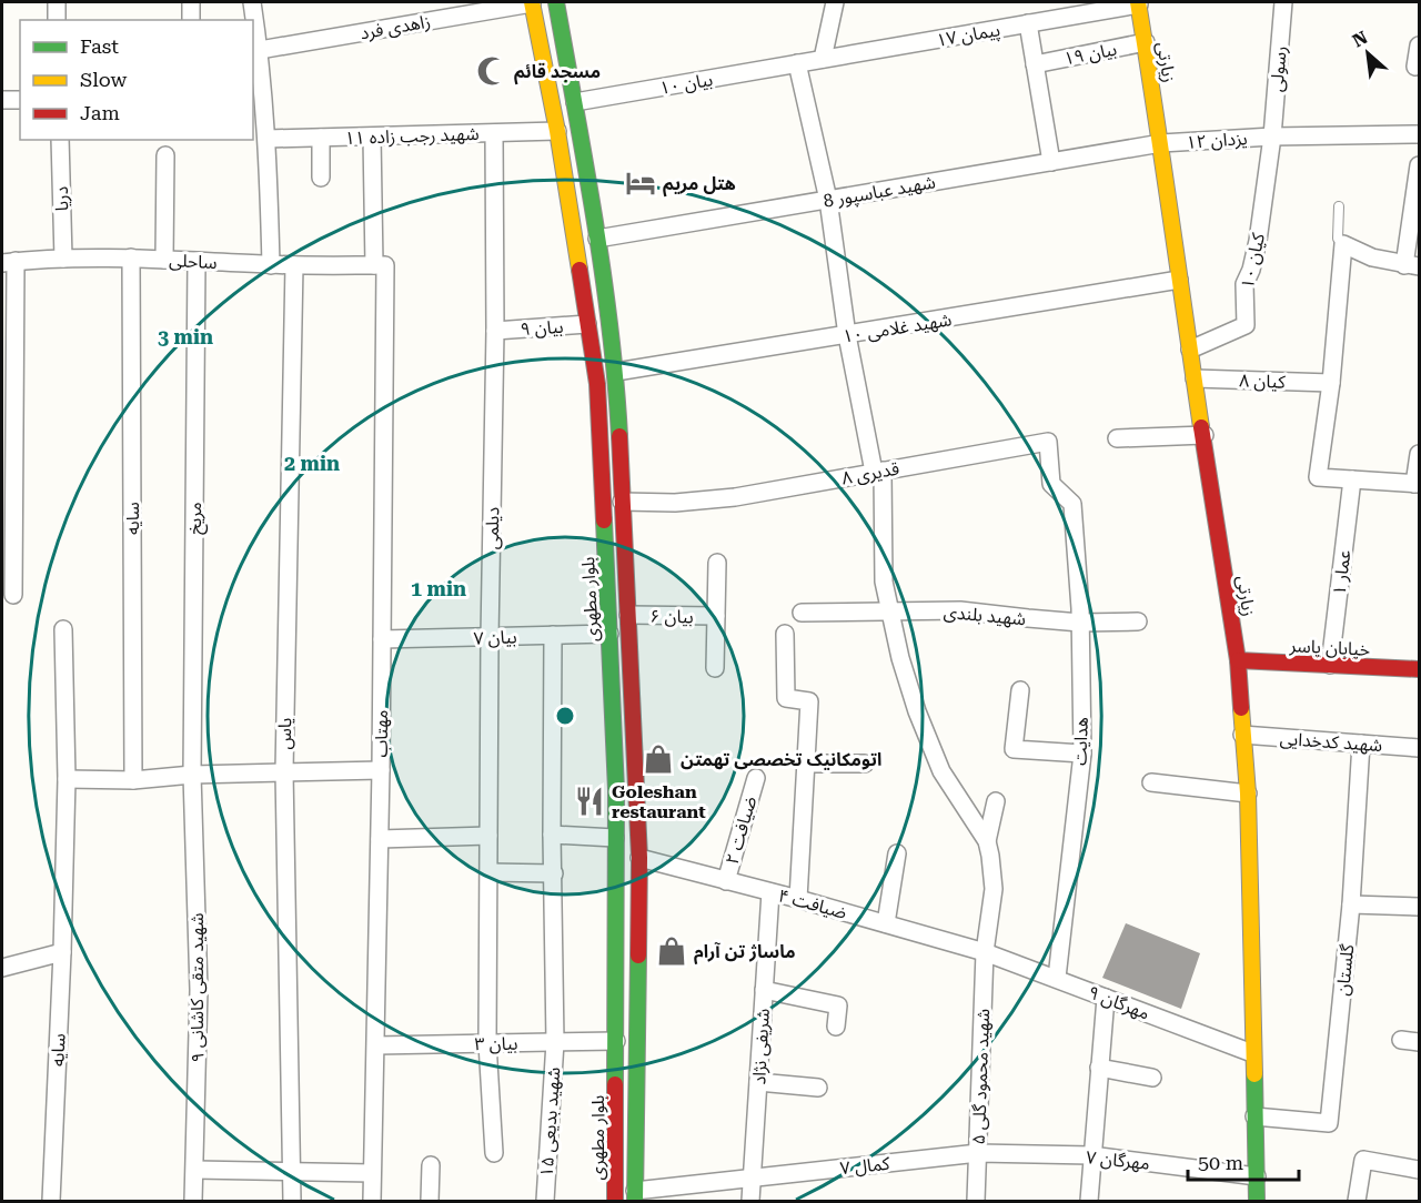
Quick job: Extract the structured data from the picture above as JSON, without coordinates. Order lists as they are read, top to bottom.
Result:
{
  "streets": {
    "main road": ["زیارتی", "بلوار مطهری", "خیابان یاسر"],
    "street": [
      "زاهدی فرد",
      "پیمان ۱۷",
      "بیان ۱۹",
      "رسولی",
      "بیان ۱۰",
      "شهید رجب زاده ۱۱",
      "یزدان ۱۲",
      "شهید عباسپور 8",
      "دریا",
      "ساحلی",
      "کیان ۱۰",
      "بیان ۹",
      "شهید غلامی ۱۰",
      "کیان ۸",
      "قدیری ۸",
      "سایه",
      "مریخ",
      "دیلمی",
      "عمار ۱",
      "شهید بلندی",
      "بیان ۶",
      "بیان ۷",
      "یاس",
      "مهتاب",
      "هدایت",
      "شهید کدخدایی",
      "ضیافت ۲",
      "ضیافت ۴",
      "گلستان",
      "شهید متقی کاشانی ۹",
      "مهرگان ۹",
      "بیان ۳",
      "شریفی نژاد",
      "شهید محمود گلی ۵",
      "شهید بدیعی ۱۵",
      "مهرگان ۷",
      "کمال ۷"
    ]
  },
  "crossings": [
    ["زاهدی فرد", "بلوار مطهری"],
    ["پیمان ۱۷", "زیارتی"],
    ["پیمان ۱۷", "بیان ۱۰"],
    ["بیان ۱۹", "زیارتی"],
    ["زیارتی", "یزدان ۱۲"],
    ["زیارتی", "شهید عباسپور 8"],
    ["زیارتی", "کیان ۱۰"],
    ["زیارتی", "شهید غلامی ۱۰"],
    ["زیارتی", "کیان ۸"],
    ["زیارتی", "خیابان یاسر"],
    ["زیارتی", "شهید کدخدایی"],
    ["زیارتی", "گلستان"],
    ["زیارتی", "مهرگان ۹"],
    ["زیارتی", "مهرگان ۷"],
    ["رسولی", "یزدان ۱۲"],
    ["رسولی", "کیان ۱۰"],
    ["بیان ۱۰", "بلوار مطهری"],
    ["شهید رجب زاده ۱۱", "دیلمی"],
    ["شهید رجب زاده ۱۱", "بلوار مطهری"],
    ["شهید رجب زاده ۱۱", "مهتاب"],
    ["یزدان ۱۲", "شهید عباسپور 8"],
    ["یزدان ۱۲", "کیان ۱۰"],
    ["شهید عباسپور 8", "بلوار مطهری"],
    ["دریا", "ساحلی"],
    ["ساحلی", "سایه"],
    ["ساحلی", "مریخ"],
    ["ساحلی", "یاس"],
    ["ساحلی", "مهتاب"],
    ["بیان ۹", "دیلمی"],
    ["بیان ۹", "بلوار مطهری"],
    ["شهید غلامی ۱۰", "بلوار مطهری"],
    ["قدیری ۸", "بلوار مطهری"],
    ["قدیری ۸", "هدایت"],
    ["مریخ", "شهید متقی کاشانی ۹"],
    ["دیلمی", "بیان ۷"],
    ["دیلمی", "بیان ۳"],
    ["عمار ۱", "خیابان یاسر"],
    ["بلوار مطهری", "بیان ۶"],
    ["بلوار مطهری", "بیان ۷"],
    ["بلوار مطهری", "ضیافت ۴"],
    ["بلوار مطهری", "بیان ۳"],
    ["بلوار مطهری", "کمال ۷"],
    ["شهید بلندی", "هدایت"],
    ["بیان ۷", "مهتاب"],
    ["بیان ۷", "شهید بدیعی ۱۵"],
    ["مهتاب", "بیان ۳"],
    ["هدایت", "مهرگان ۹"],
    ["شهید کدخدایی", "گلستان"],
    ["ضیافت ۲", "ضیافت ۴"],
    ["ضیافت ۴", "مهرگان ۹"],
    ["ضیافت ۴", "شریفی نژاد"],
    ["ضیافت ۴", "شهید محمود گلی ۵"],
    ["مهرگان ۹", "شهید محمود گلی ۵"],
    ["بیان ۳", "شهید بدیعی ۱۵"],
    ["شریفی نژاد", "کمال ۷"],
    ["شهید محمود گلی ۵", "مهرگان ۷"],
    ["شهید محمود گلی ۵", "کمال ۷"],
    ["مهرگان ۷", "کمال ۷"]
  ],
  "places": {
    "mosque": ["مسجد قائم"],
    "hotel": ["هتل مریم"],
    "shop": ["اتومکانیک تخصصی تهمتن", "ماساژ تن آرام"],
    "restaurant": ["Goleshan restaurant"]
  },
  "legend": ["Fast", "Slow", "Jam"],
  "scale_bar": "50 m",
  "north": "top left",
  "rings": ["3 min", "2 min", "1 min"]
}
